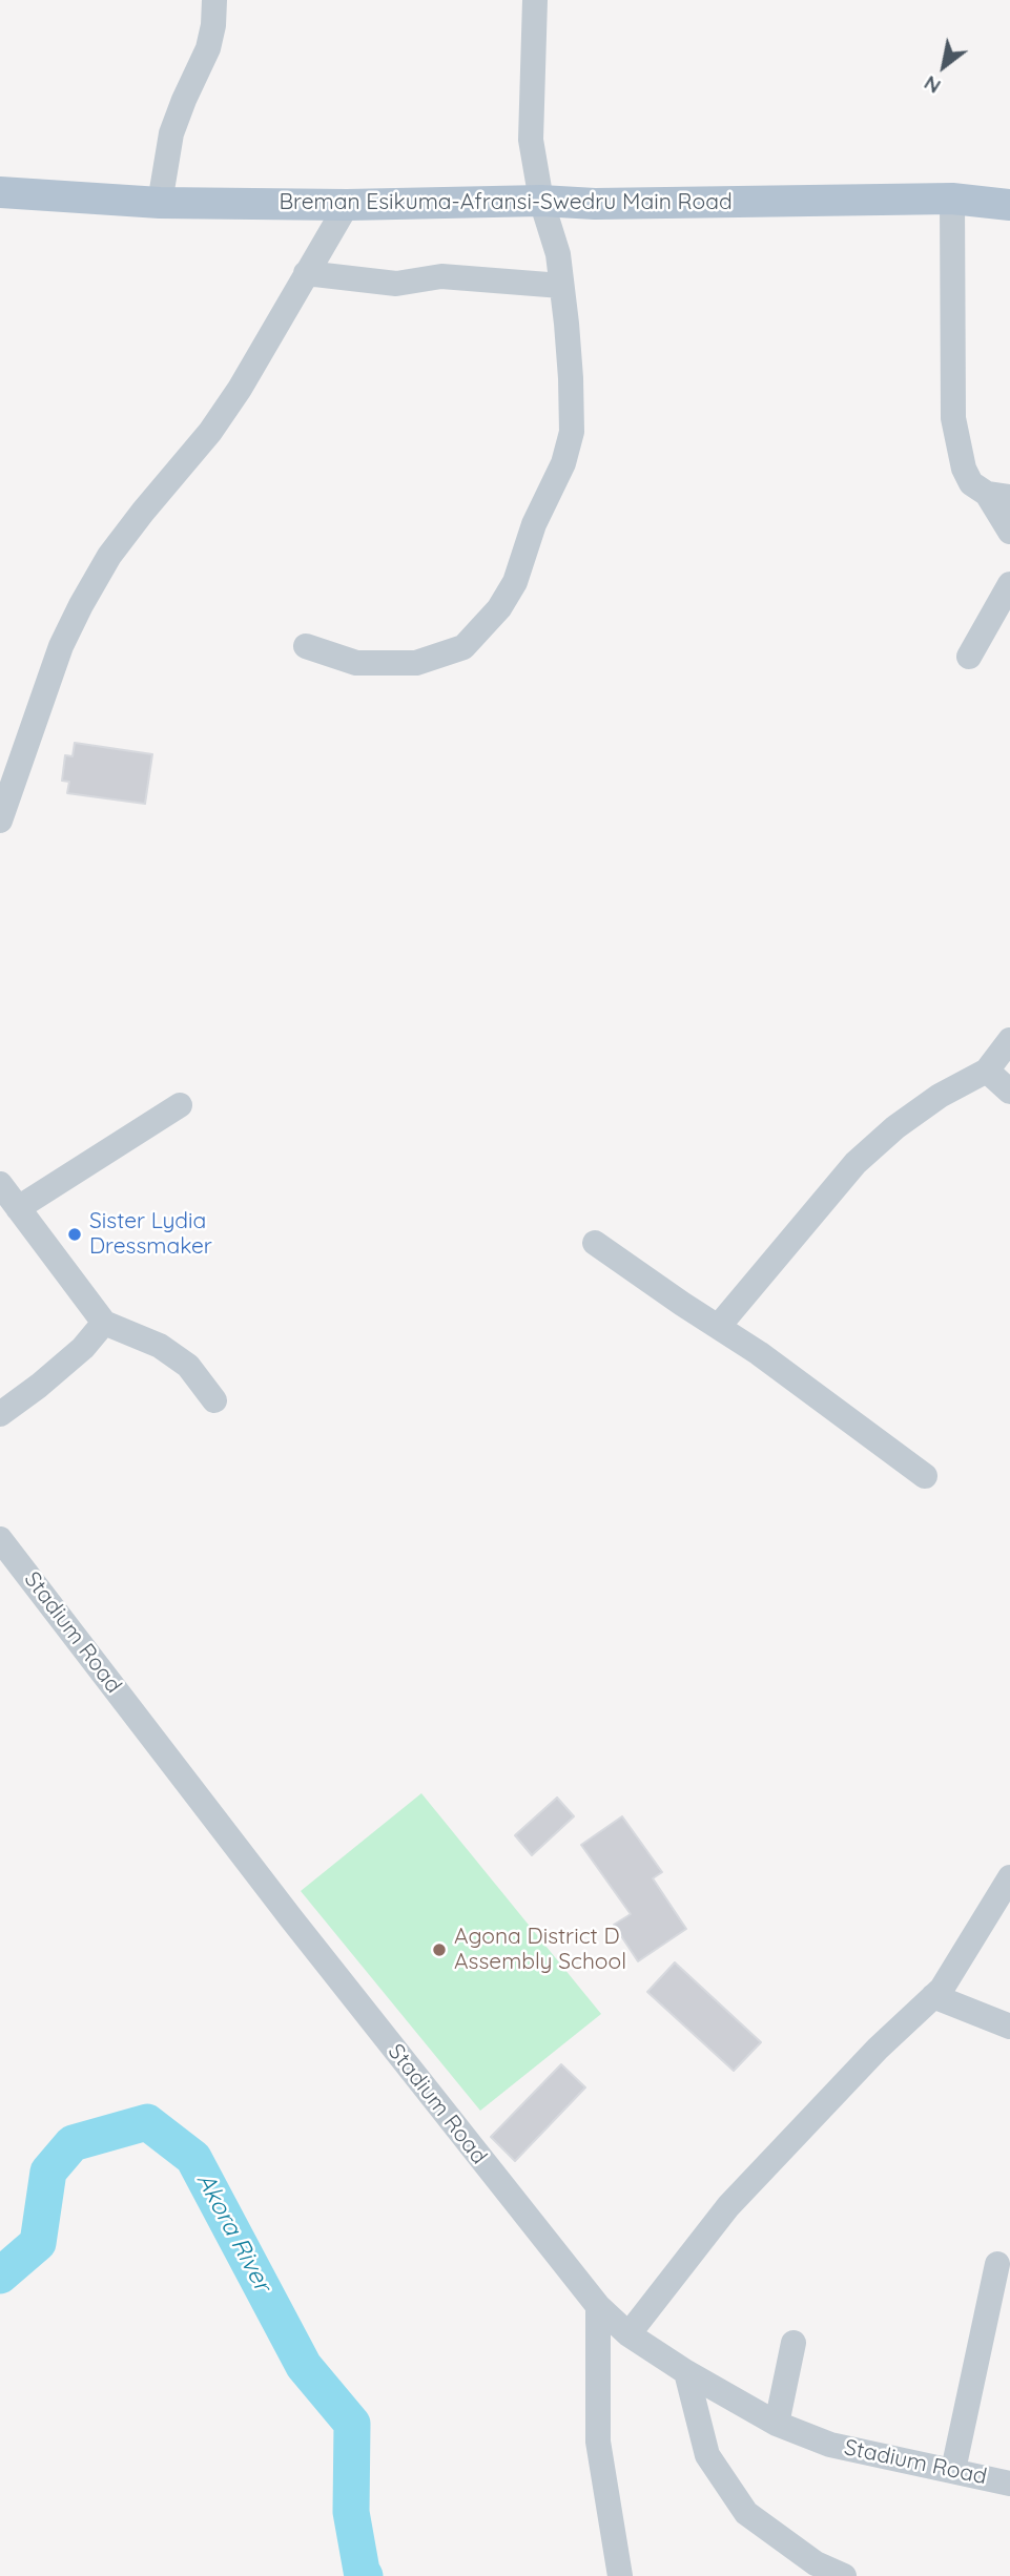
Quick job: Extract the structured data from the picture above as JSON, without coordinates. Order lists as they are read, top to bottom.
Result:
{
  "streets": {
    "main road": ["Breman Esikuma-Afransi-Swedru Main Road"],
    "street": ["Stadium Road"]
  },
  "water": ["Akora River"],
  "places": ["Sister Lydia Dressmaker", "Agona District D Assembly School"],
  "north": "bottom left"
}
